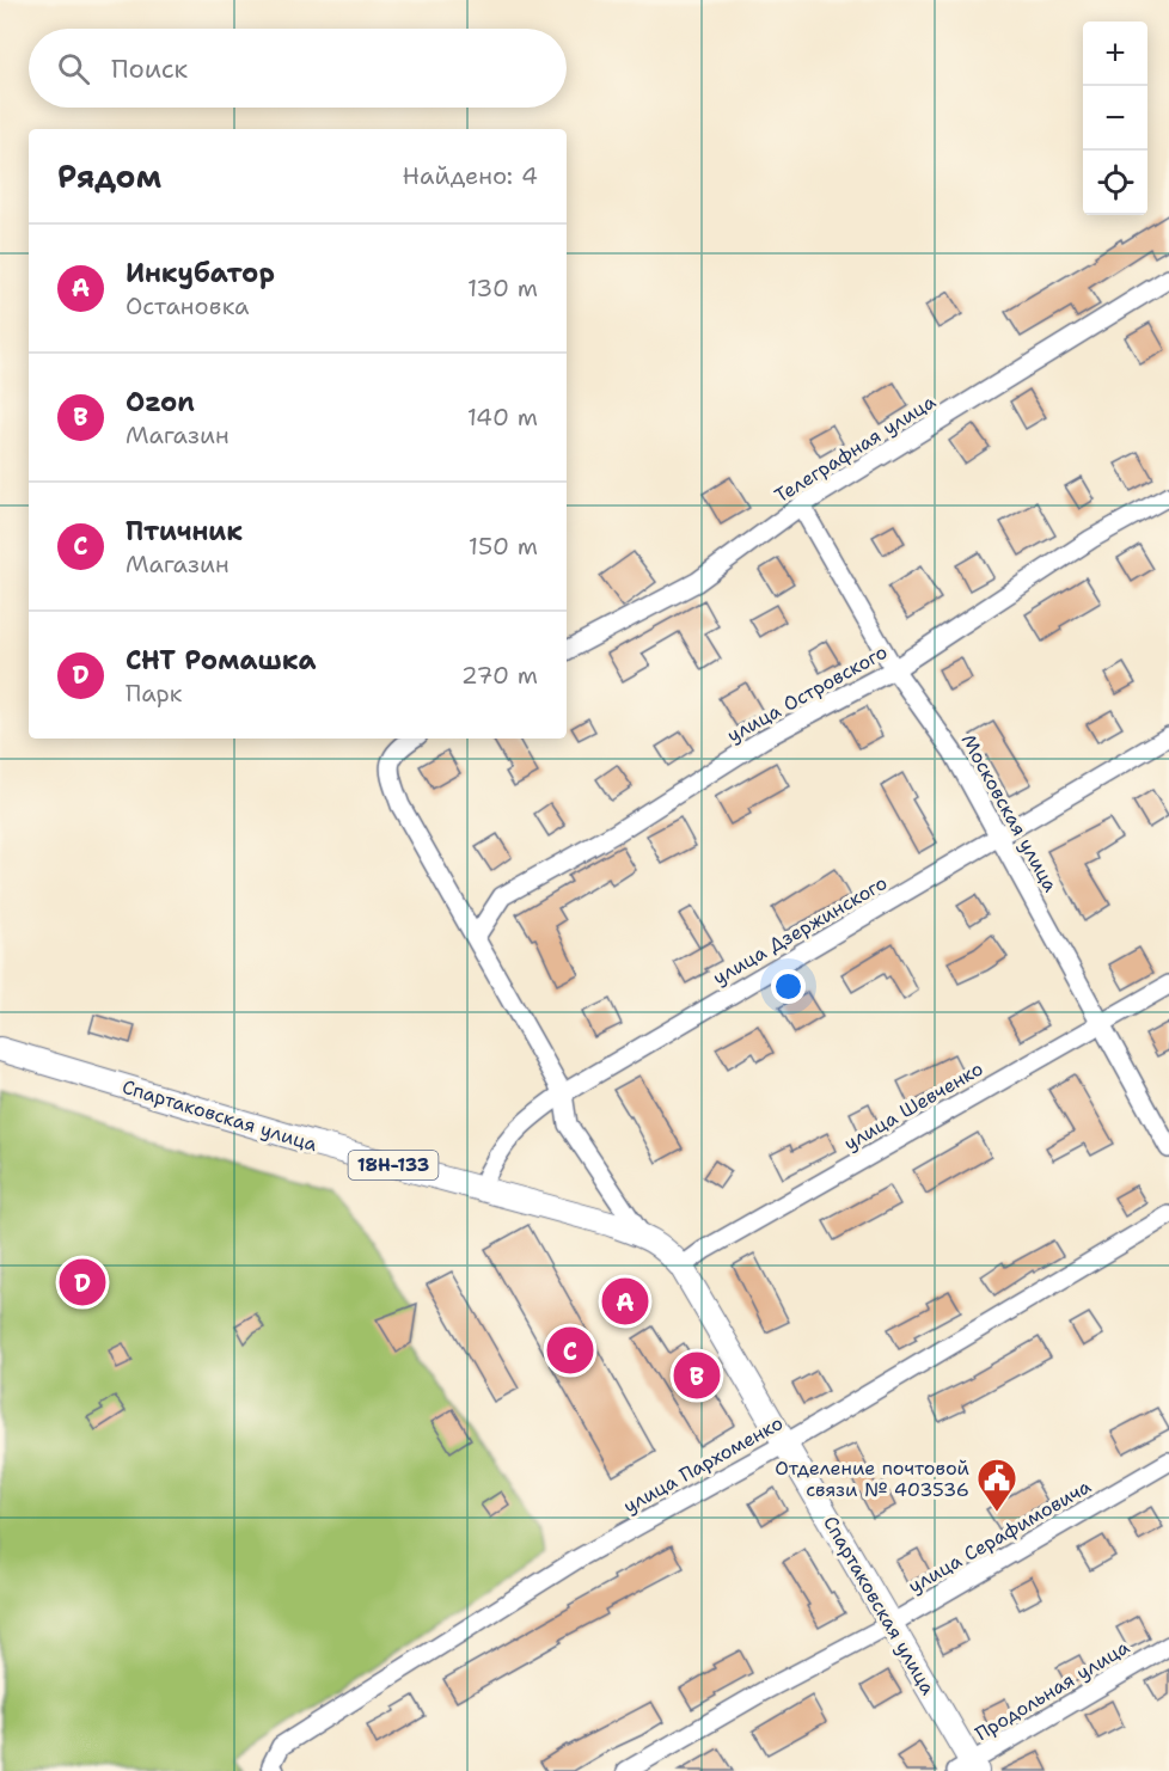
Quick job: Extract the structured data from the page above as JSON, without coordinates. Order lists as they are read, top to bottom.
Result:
{
  "streets": {
    "main road": ["Спартаковская улица", "18Н-133"],
    "street": [
      "Телеграфная улица",
      "улица Островского",
      "Московская улица",
      "улица Дзержинского",
      "улица Шевченко",
      "улица Пархоменко",
      "улица Серафимовича",
      "Продольная улица"
    ]
  },
  "crossings": [
    ["Телеграфная улица", "Московская улица"],
    ["улица Островского", "Московская улица"],
    ["Московская улица", "улица Дзержинского"],
    ["Московская улица", "улица Шевченко"],
    ["улица Дзержинского", "Спартаковская улица"],
    ["улица Шевченко", "Спартаковская улица"],
    ["Спартаковская улица", "улица Пархоменко"],
    ["Спартаковская улица", "улица Серафимовича"],
    ["Спартаковская улица", "Продольная улица"]
  ],
  "places": {
    "public building": ["Отделение почтовой связи № 403536"]
  },
  "page": {
    "map_buttons": ["+", "−"],
    "search": "Поиск",
    "heading": ["Рядом", "Найдено: 4"],
    "list": [
      {
        "mark": "A",
        "name": "Инкубатор",
        "note": "Остановка",
        "value": "130 m"
      },
      {
        "mark": "B",
        "name": "Ozon",
        "note": "Магазин",
        "value": "140 m"
      },
      {
        "mark": "C",
        "name": "Птичник",
        "note": "Магазин",
        "value": "150 m"
      },
      {
        "mark": "D",
        "name": "СНТ Ромашка",
        "note": "Парк",
        "value": "270 m"
      }
    ],
    "pins": [
      "D",
      "A",
      "C",
      "B"
    ]
  }
}
